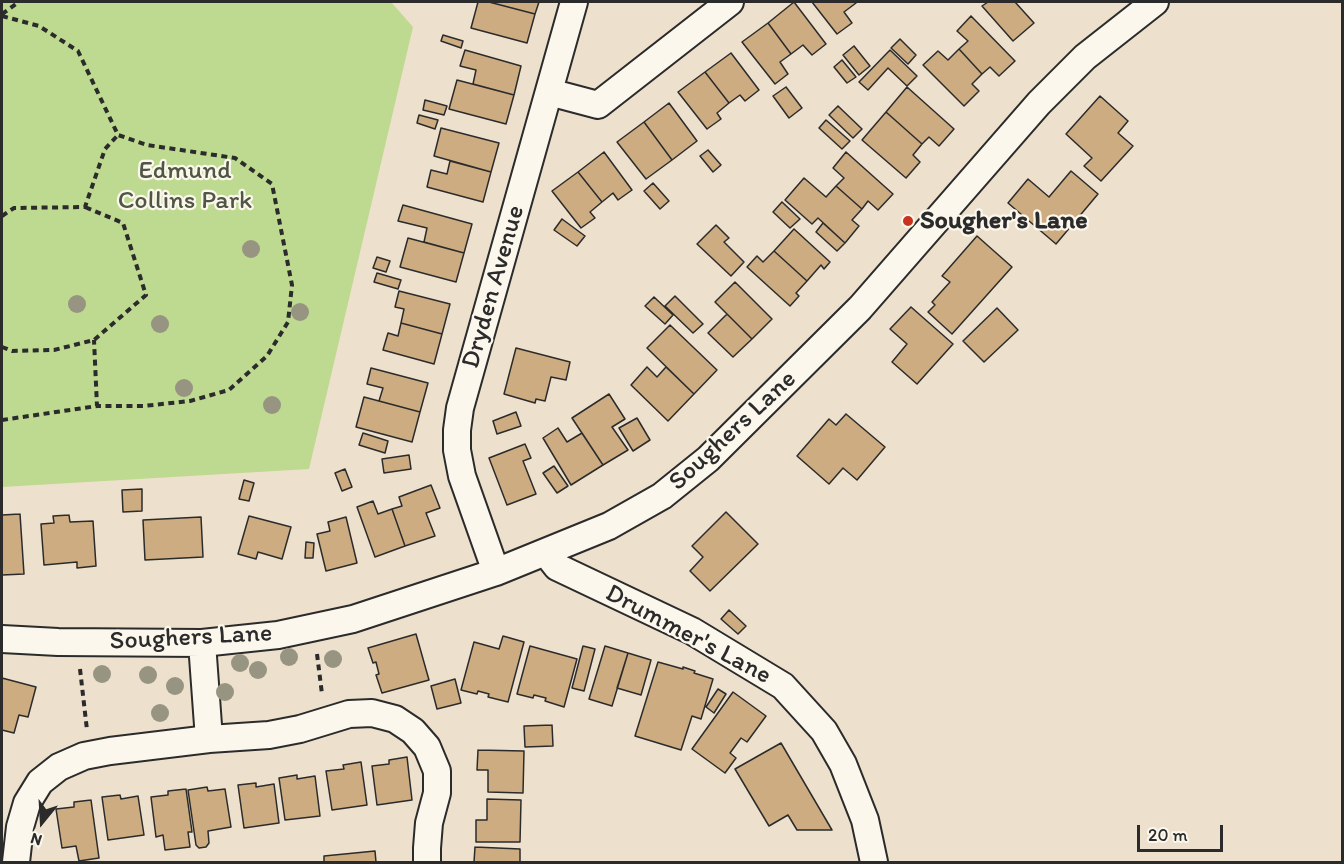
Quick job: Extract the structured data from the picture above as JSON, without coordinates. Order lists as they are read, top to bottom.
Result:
{
  "streets": {
    "street": ["Dryden Avenue", "Soughers Lane", "Drummer's Lane"]
  },
  "crossings": [
    ["Dryden Avenue", "Soughers Lane"],
    ["Soughers Lane", "Drummer's Lane"]
  ],
  "parks": ["Edmund Collins Park"],
  "places": ["Sougher's Lane"],
  "scale_bar": "20 m",
  "north": "bottom"
}
